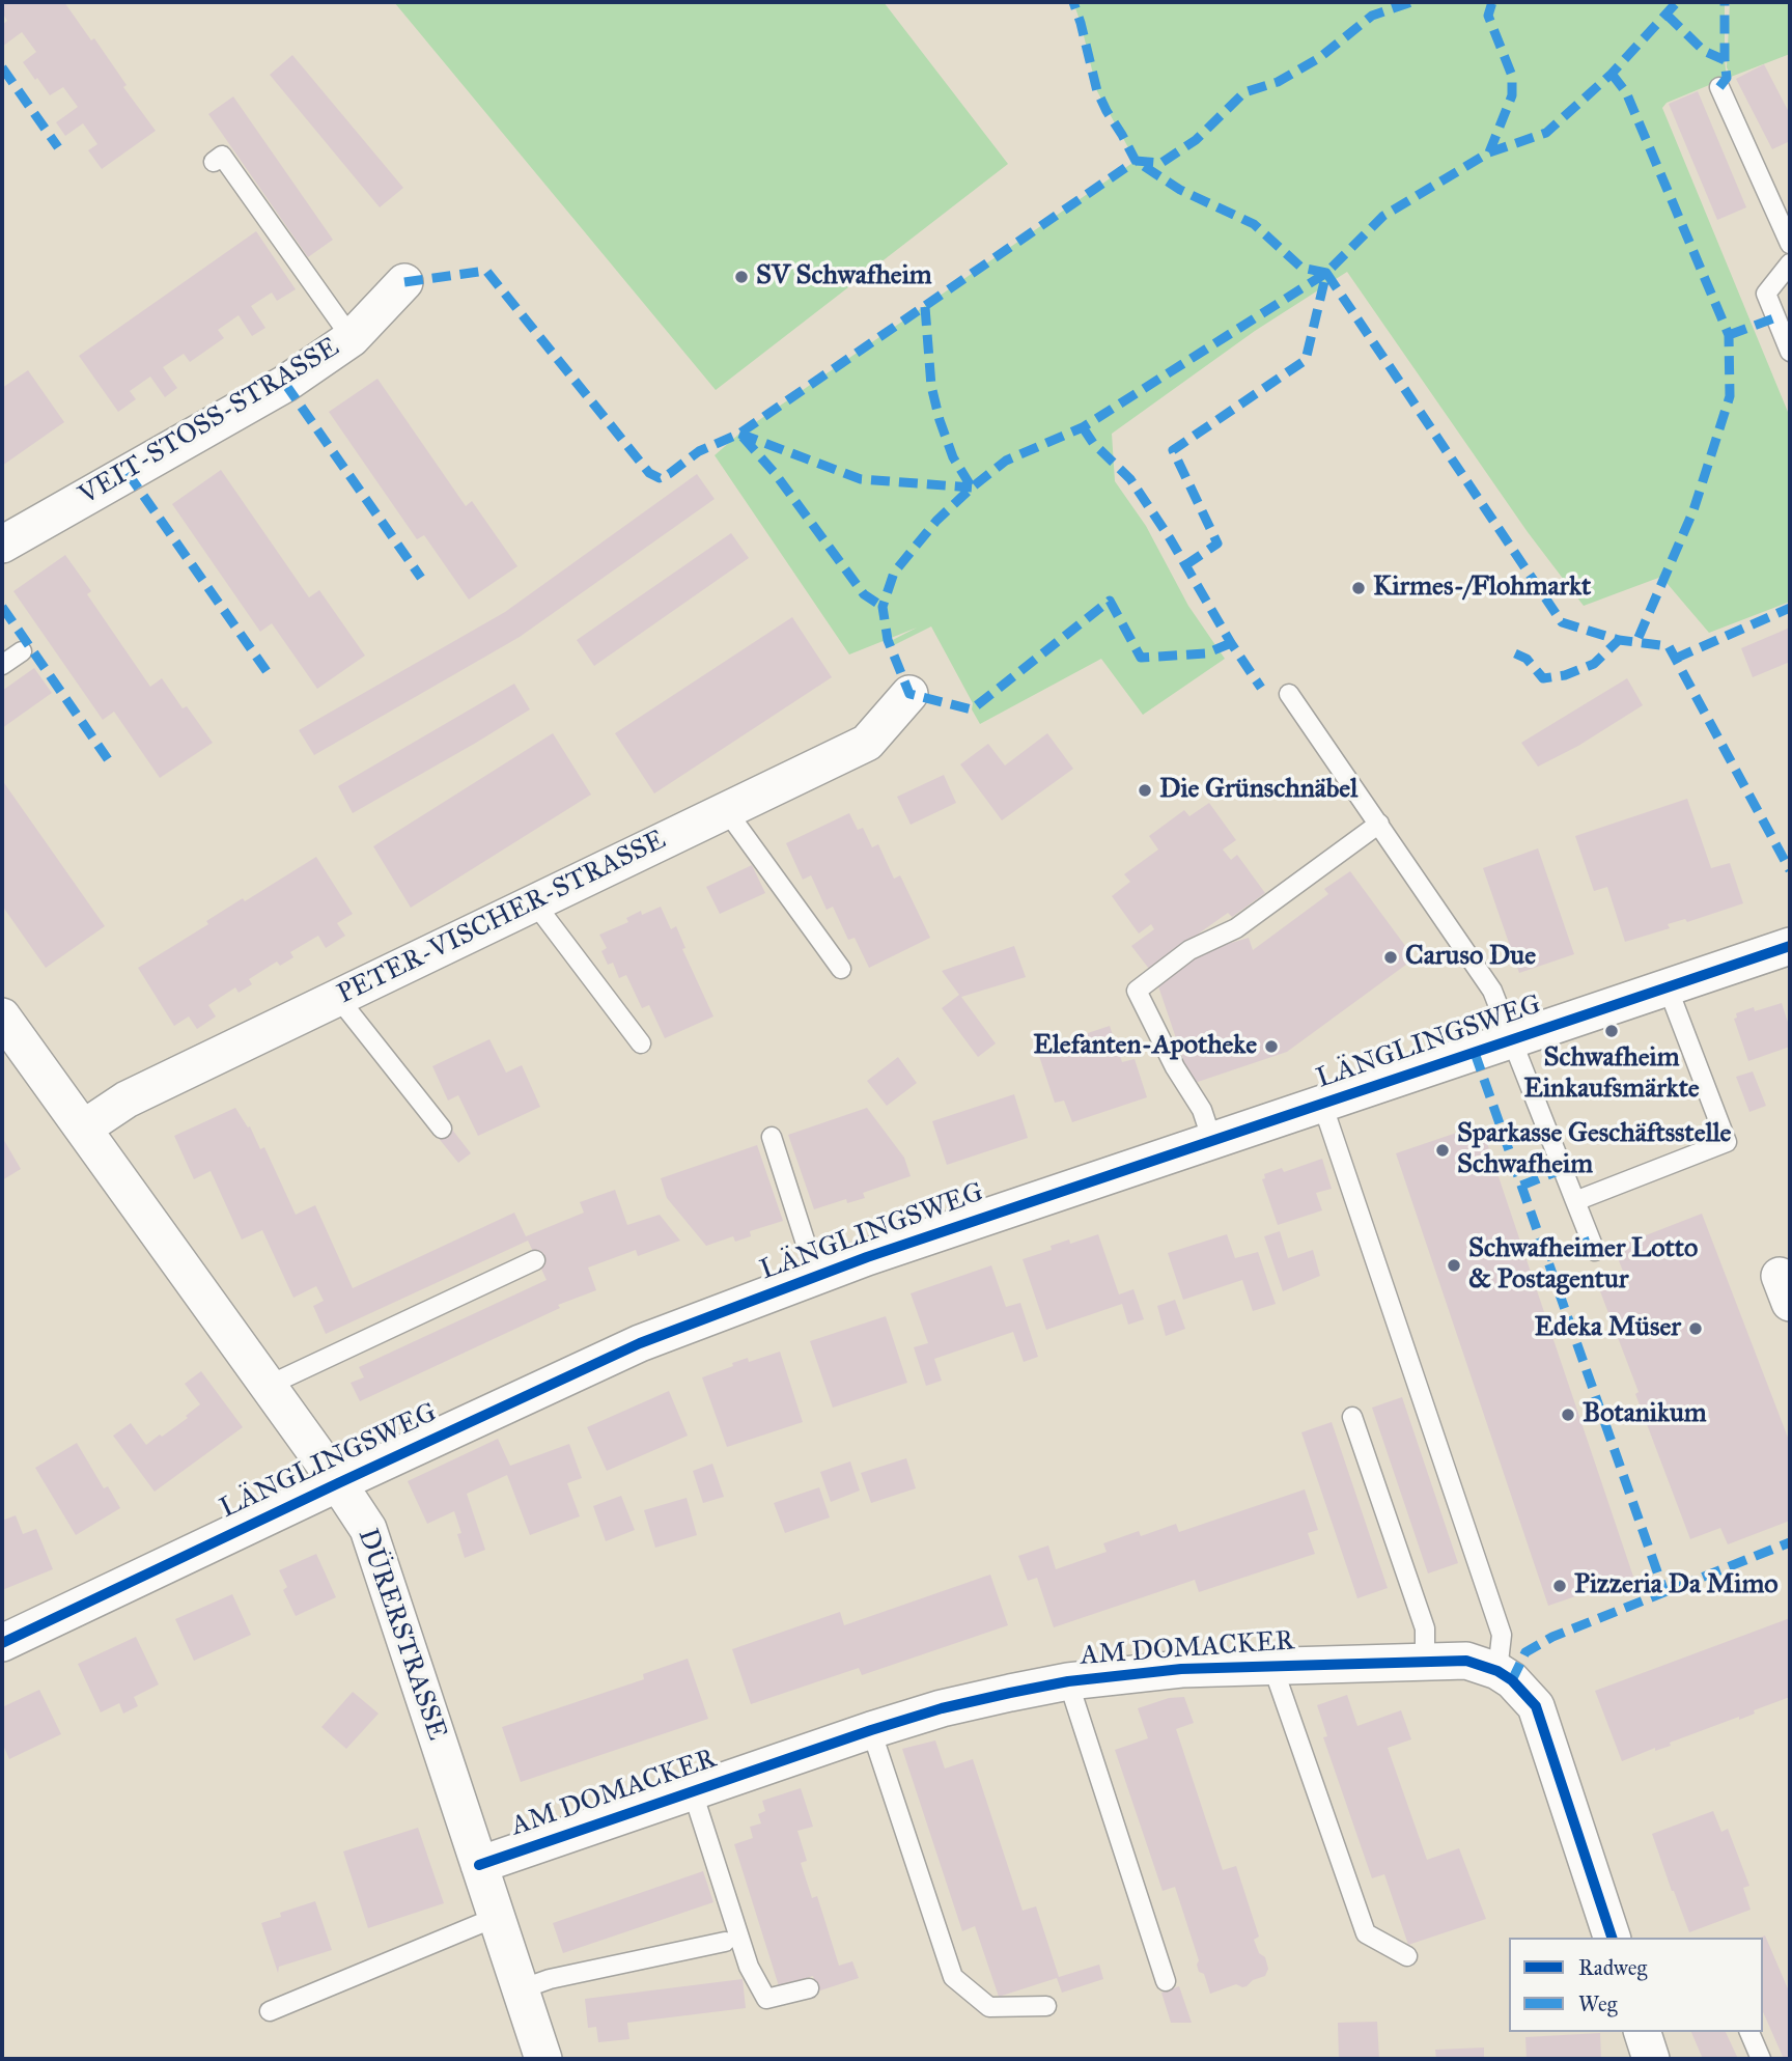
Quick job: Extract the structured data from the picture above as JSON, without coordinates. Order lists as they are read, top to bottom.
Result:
{
  "streets": {
    "street": [
      "VEIT-STOSS-STRASSE",
      "PETER-VISCHER-STRASSE",
      "LÄNGLINGSWEG",
      "DÜRERSTRASSE",
      "AM DOMACKER"
    ]
  },
  "crossings": [
    ["PETER-VISCHER-STRASSE", "DÜRERSTRASSE"],
    ["LÄNGLINGSWEG", "DÜRERSTRASSE"],
    ["DÜRERSTRASSE", "AM DOMACKER"]
  ],
  "places": [
    "SV Schwafheim",
    "Kirmes-/Flohmarkt",
    "Die Grünschnäbel",
    "Caruso Due",
    "Schwafheim Einkaufsmärkte",
    "Elefanten-Apotheke",
    "Sparkasse Geschäftsstelle Schwafheim",
    "Schwafheimer Lotto & Postagentur",
    "Edeka Müser",
    "Botanikum",
    "Pizzeria Da Mimo"
  ],
  "legend": ["Radweg", "Weg"]
}
